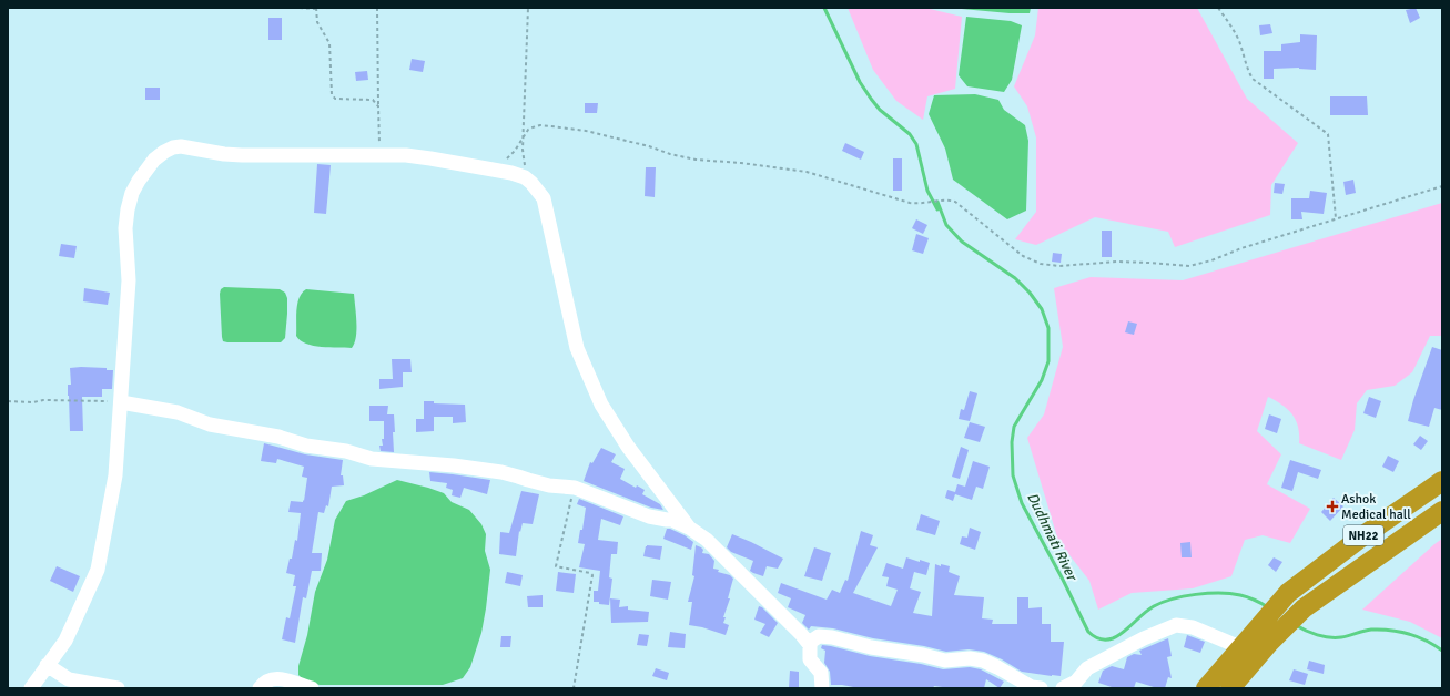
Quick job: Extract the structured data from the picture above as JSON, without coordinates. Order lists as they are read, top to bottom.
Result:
{
  "streets": {
    "highway": ["NH22"]
  },
  "water": ["Dudhmati River"],
  "places": {
    "health": ["Ashok Medical hall"]
  }
}
